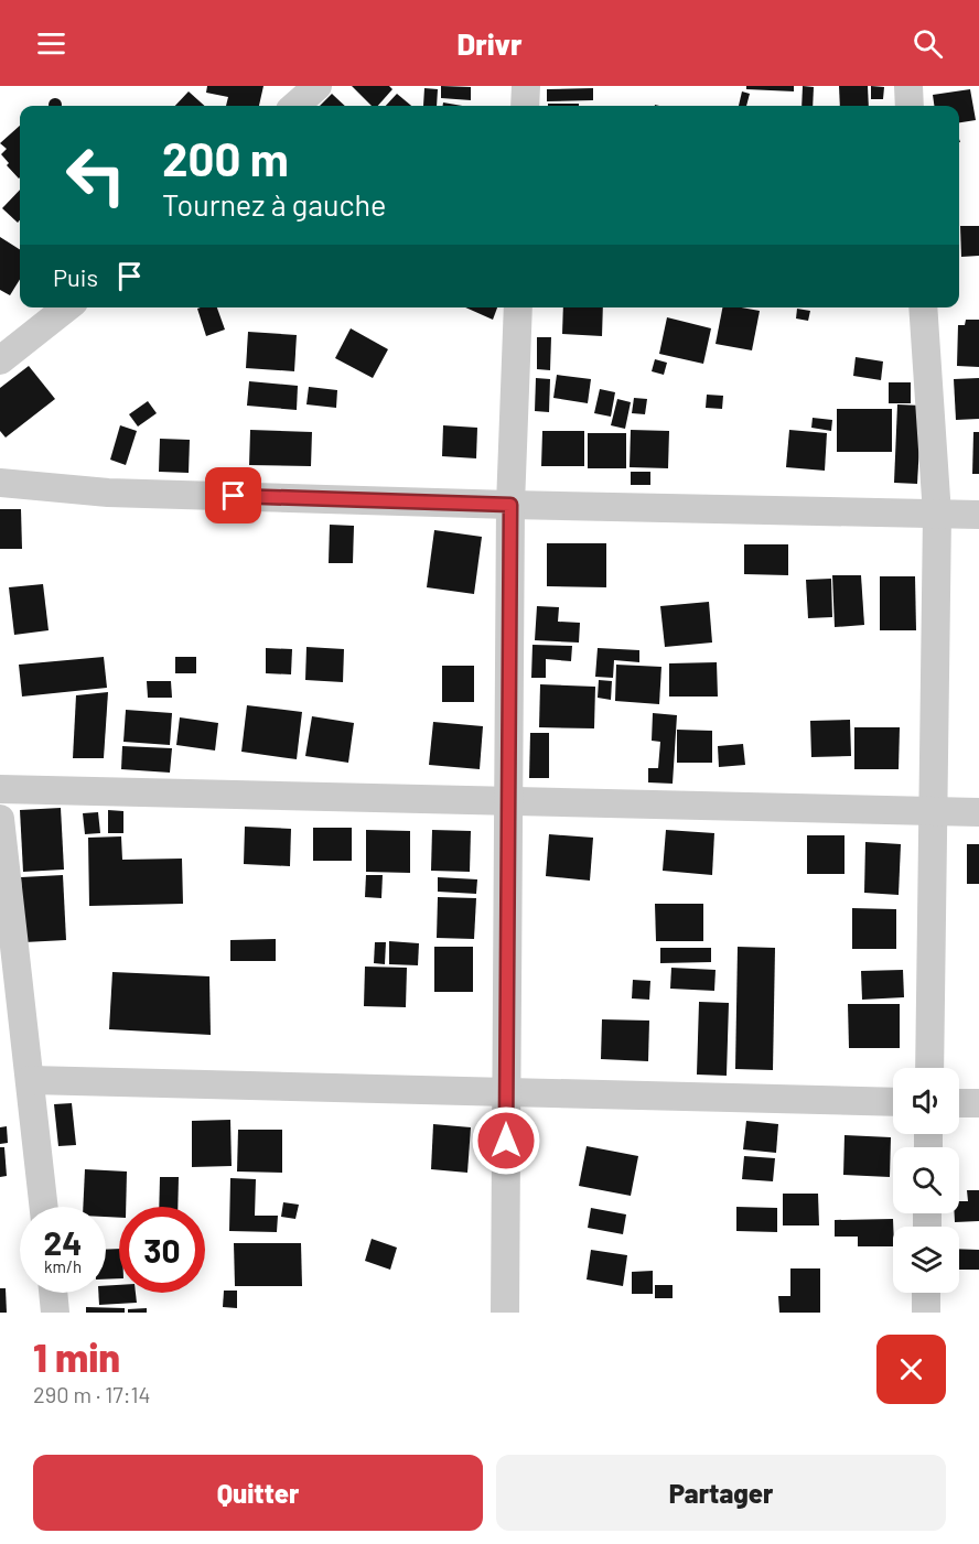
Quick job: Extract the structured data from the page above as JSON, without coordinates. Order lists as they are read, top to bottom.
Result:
{
  "page": {
    "header": "Drivr",
    "turn": ["200 m", "Tournez à gauche"],
    "then": "Puis",
    "speed": "24 km/h",
    "limit": "30",
    "heading": ["1 min", "290 m · 17:14"],
    "buttons": ["Quitter", "Partager"]
  }
}
